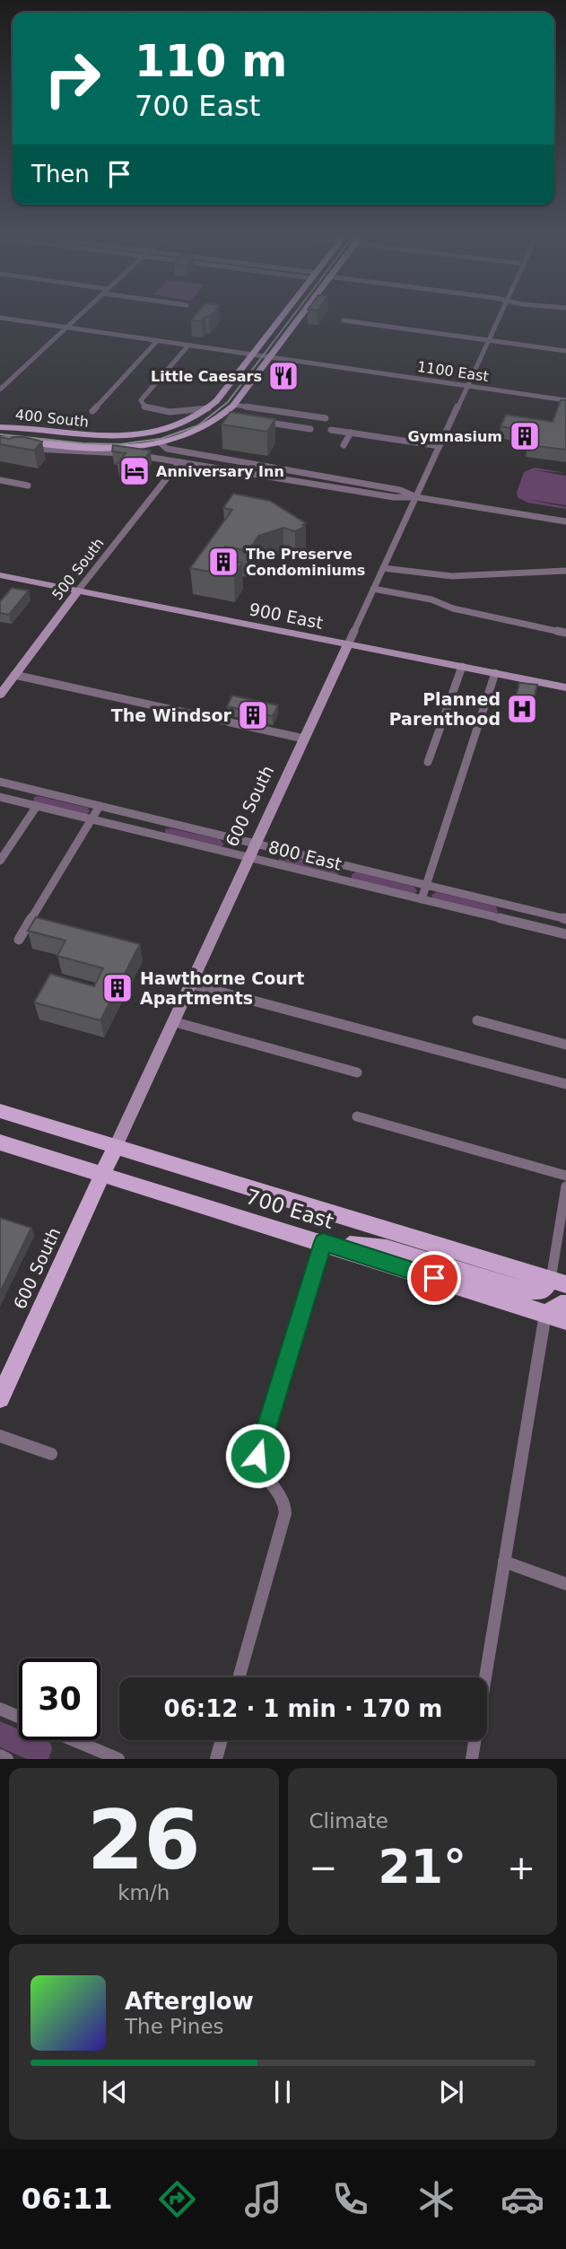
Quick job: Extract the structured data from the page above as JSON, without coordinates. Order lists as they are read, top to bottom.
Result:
{
  "streets": {
    "main road": ["400 South", "600 South", "700 East"],
    "street": [
      "1100 East",
      "500 South",
      "900 East",
      "800 East"
    ]
  },
  "crossings": [
    ["1100 East", "400 South"],
    ["1100 East", "600 South"],
    ["500 South", "900 East"],
    ["900 East", "600 South"],
    ["600 South", "800 East"],
    ["600 South", "700 East"]
  ],
  "places": {
    "restaurant": ["Little Caesars"],
    "building": [
      "Gymnasium",
      "The Preserve Condominiums",
      "The Windsor",
      "Hawthorne Court Apartments"
    ],
    "hotel": ["Anniversary Inn"],
    "hospital": ["Planned Parenthood"]
  },
  "page": {
    "turn": ["110 m", "700 East"],
    "then": "Then",
    "limit": "30",
    "trip": "06:12 · 1 min · 170 m",
    "tile": [
      ["26", "km/h"],
      "Climate"
    ],
    "heat": ["−", "21°", "+"],
    "song": ["Afterglow", "The Pines"],
    "tabs": "06:11"
  }
}
